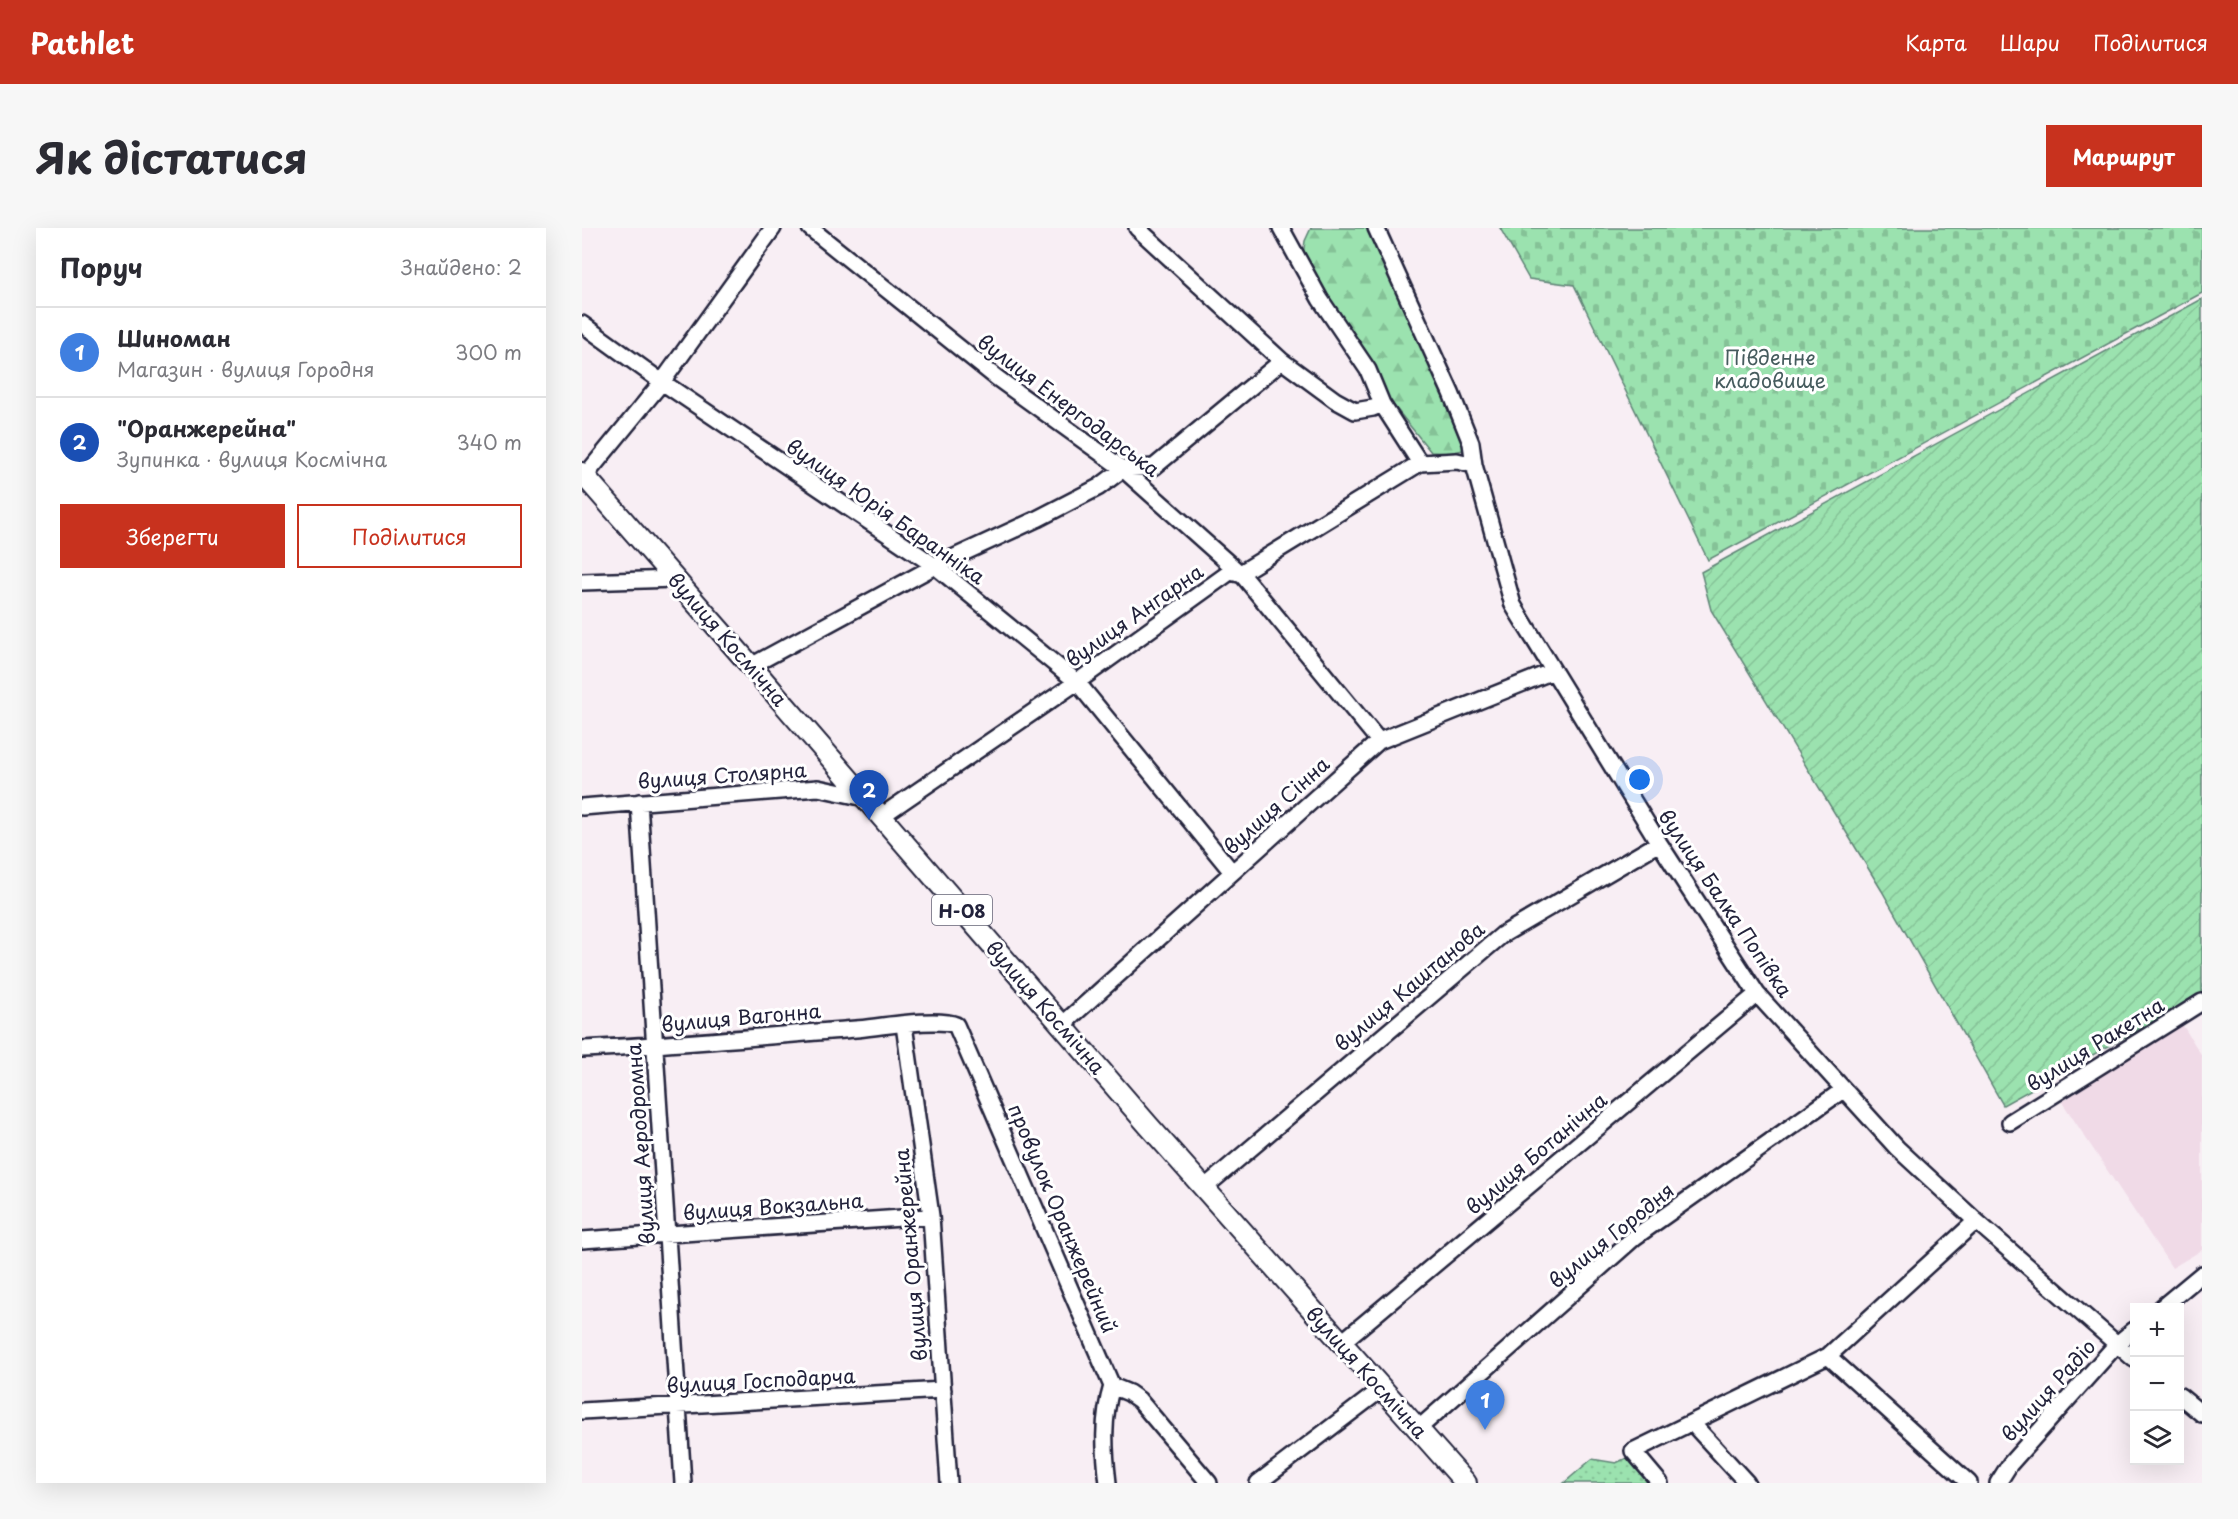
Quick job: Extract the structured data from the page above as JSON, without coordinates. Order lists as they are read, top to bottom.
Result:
{
  "streets": {
    "main road": ["вулиця Космічна", "Н-08"],
    "street": [
      "вулиця Енергодарська",
      "вулиця Юрія Баранніка",
      "вулиця Ангарна",
      "вулиця Столярна",
      "вулиця Сінна",
      "вулиця Балка Попівка",
      "вулиця Каштанова",
      "вулиця Вагонна",
      "вулиця Ракетна",
      "вулиця Аеродромна",
      "вулиця Ботанічна",
      "вулиця Вокзальна",
      "провулок Оранжерейний",
      "вулиця Городня",
      "вулиця Оранжерейна",
      "вулиця Господарча",
      "вулиця Радіо"
    ]
  },
  "crossings": [
    ["вулиця Енергодарська", "вулиця Ангарна"],
    ["вулиця Енергодарська", "вулиця Сінна"],
    ["вулиця Юрія Баранніка", "вулиця Ангарна"],
    ["вулиця Юрія Баранніка", "вулиця Сінна"],
    ["вулиця Ангарна", "вулиця Космічна"],
    ["вулиця Космічна", "вулиця Столярна"],
    ["вулиця Космічна", "вулиця Сінна"],
    ["вулиця Космічна", "вулиця Каштанова"],
    ["вулиця Космічна", "вулиця Ботанічна"],
    ["вулиця Космічна", "вулиця Городня"],
    ["вулиця Столярна", "вулиця Аеродромна"],
    ["вулиця Сінна", "вулиця Балка Попівка"],
    ["вулиця Балка Попівка", "вулиця Каштанова"],
    ["вулиця Балка Попівка", "вулиця Ботанічна"],
    ["вулиця Балка Попівка", "вулиця Городня"],
    ["вулиця Балка Попівка", "вулиця Радіо"],
    ["вулиця Вагонна", "вулиця Аеродромна"],
    ["вулиця Вагонна", "провулок Оранжерейний"],
    ["вулиця Вагонна", "вулиця Оранжерейна"],
    ["вулиця Аеродромна", "вулиця Вокзальна"],
    ["вулиця Аеродромна", "вулиця Господарча"],
    ["вулиця Вокзальна", "вулиця Оранжерейна"],
    ["провулок Оранжерейний", "вулиця Оранжерейна"],
    ["вулиця Оранжерейна", "вулиця Господарча"]
  ],
  "parks": ["Південне кладовище"],
  "page": {
    "header": "Pathlet",
    "nav": ["Карта", "Шари", "Поділитися"],
    "title": "Як дістатися",
    "buttons": [
      "Маршрут",
      ["Зберегти", "Поділитися"]
    ],
    "heading": ["Поруч", "Знайдено: 2"],
    "list": [
      {
        "mark": "1",
        "name": "Шиноман",
        "note": "Магазин · вулиця Городня",
        "value": "300 m"
      },
      {
        "mark": "2",
        "name": "\"Оранжерейна\"",
        "note": "Зупинка · вулиця Космічна",
        "value": "340 m"
      }
    ],
    "pins": ["2", "1"],
    "map_buttons": ["+", "−"]
  }
}
